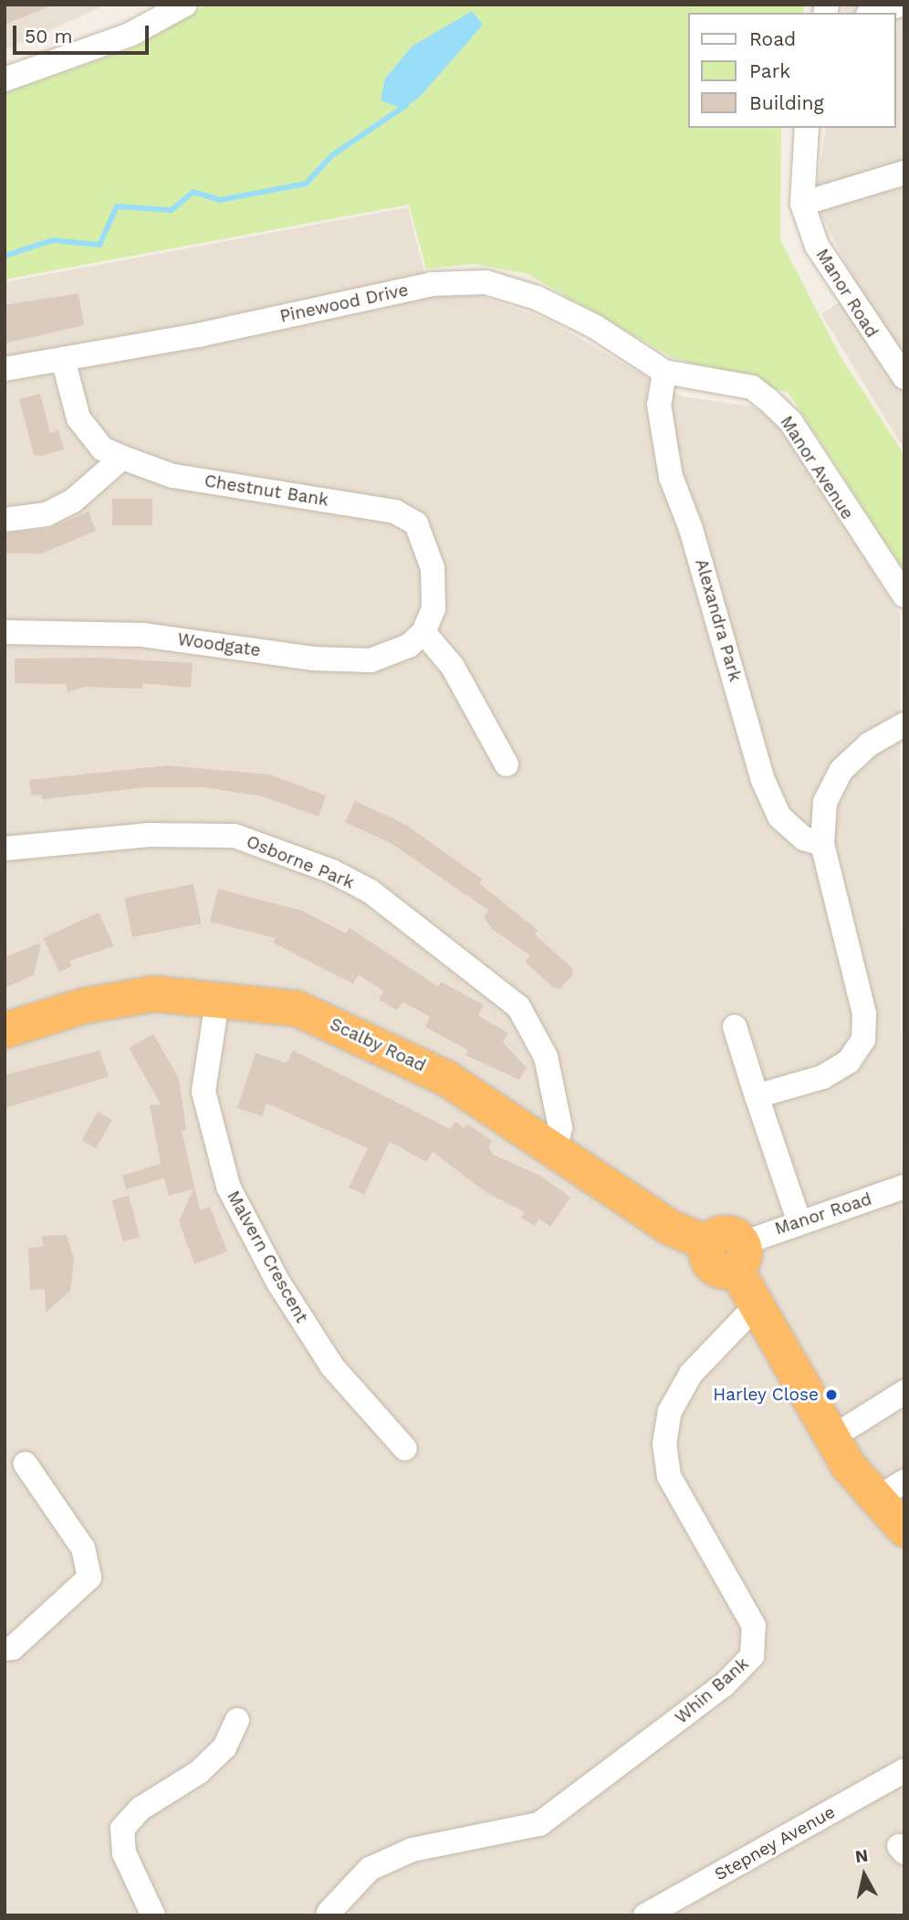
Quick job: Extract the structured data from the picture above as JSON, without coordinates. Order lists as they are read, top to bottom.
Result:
{
  "streets": {
    "highway": ["Scalby Road"],
    "street": [
      "Manor Road",
      "Pinewood Drive",
      "Manor Avenue",
      "Chestnut Bank",
      "Alexandra Park",
      "Woodgate",
      "Osborne Park",
      "Malvern Crescent",
      "Whin Bank",
      "Stepney Avenue"
    ]
  },
  "crossings": [
    ["Manor Road", "Scalby Road"],
    ["Pinewood Drive", "Manor Avenue"],
    ["Pinewood Drive", "Chestnut Bank"],
    ["Pinewood Drive", "Alexandra Park"],
    ["Manor Avenue", "Alexandra Park"],
    ["Chestnut Bank", "Woodgate"],
    ["Osborne Park", "Scalby Road"],
    ["Scalby Road", "Malvern Crescent"]
  ],
  "places": ["Harley Close"],
  "legend": ["Road", "Park", "Building"],
  "scale_bar": "50 m",
  "north": "top"
}
